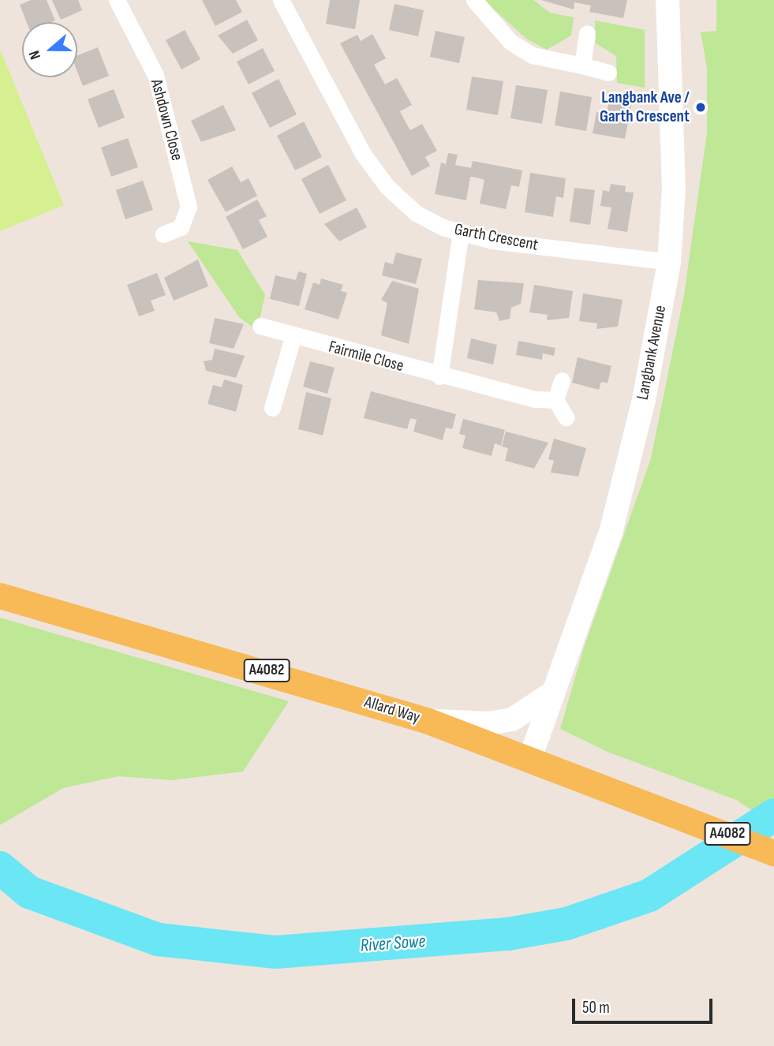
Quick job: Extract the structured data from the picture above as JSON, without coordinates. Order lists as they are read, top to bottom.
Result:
{
  "streets": {
    "main road": ["A4082", "Allard Way"],
    "street": [
      "Ashdown Close",
      "Garth Crescent",
      "Langbank Avenue",
      "Fairmile Close"
    ]
  },
  "crossings": [
    ["Garth Crescent", "Langbank Avenue"],
    ["Langbank Avenue", "Allard Way"]
  ],
  "water": ["River Sowe"],
  "places": ["Langbank Ave / Garth Crescent"],
  "scale_bar": "50 m",
  "north": "left"
}
